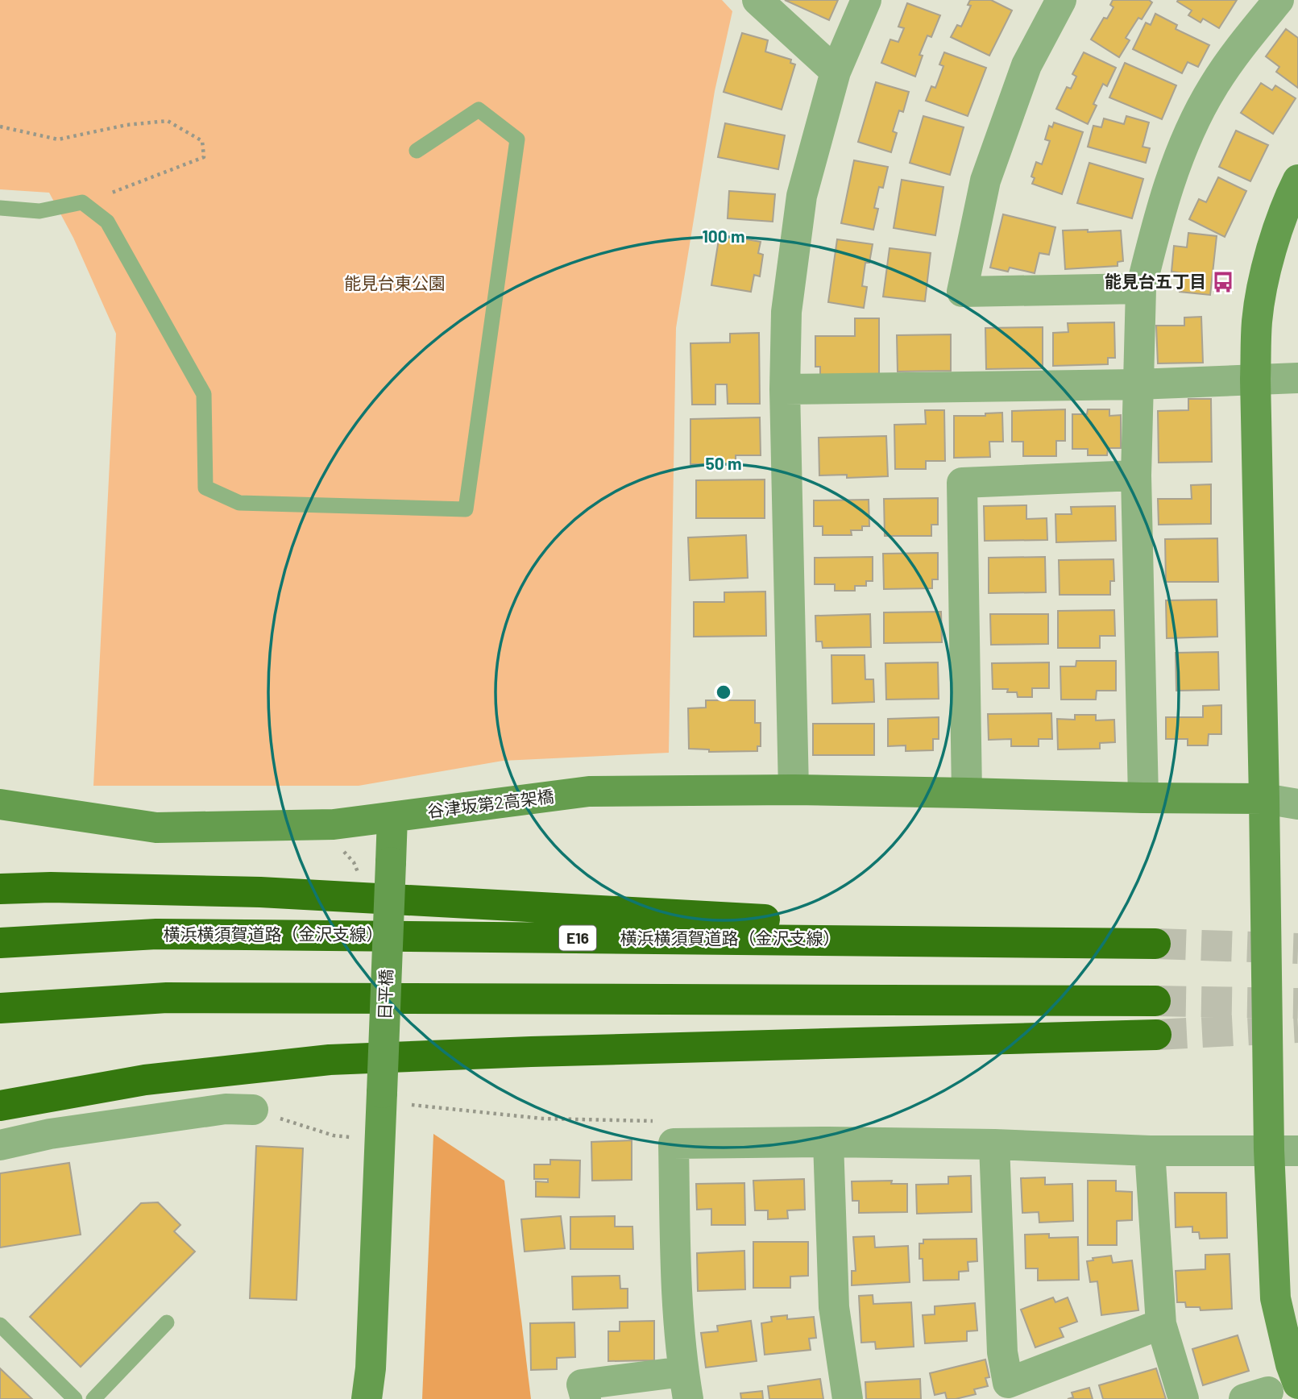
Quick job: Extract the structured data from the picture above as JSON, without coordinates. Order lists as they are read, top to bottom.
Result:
{
  "streets": {
    "highway": ["横浜横須賀道路（金沢支線）", "E16"],
    "street": ["谷津坂第2高架橋", "日平橋"]
  },
  "crossings": [
    ["谷津坂第2高架橋", "日平橋"]
  ],
  "parks": ["能見台東公園"],
  "places": {
    "bus stop": ["能見台五丁目"]
  },
  "rings": ["100 m", "50 m"]
}
